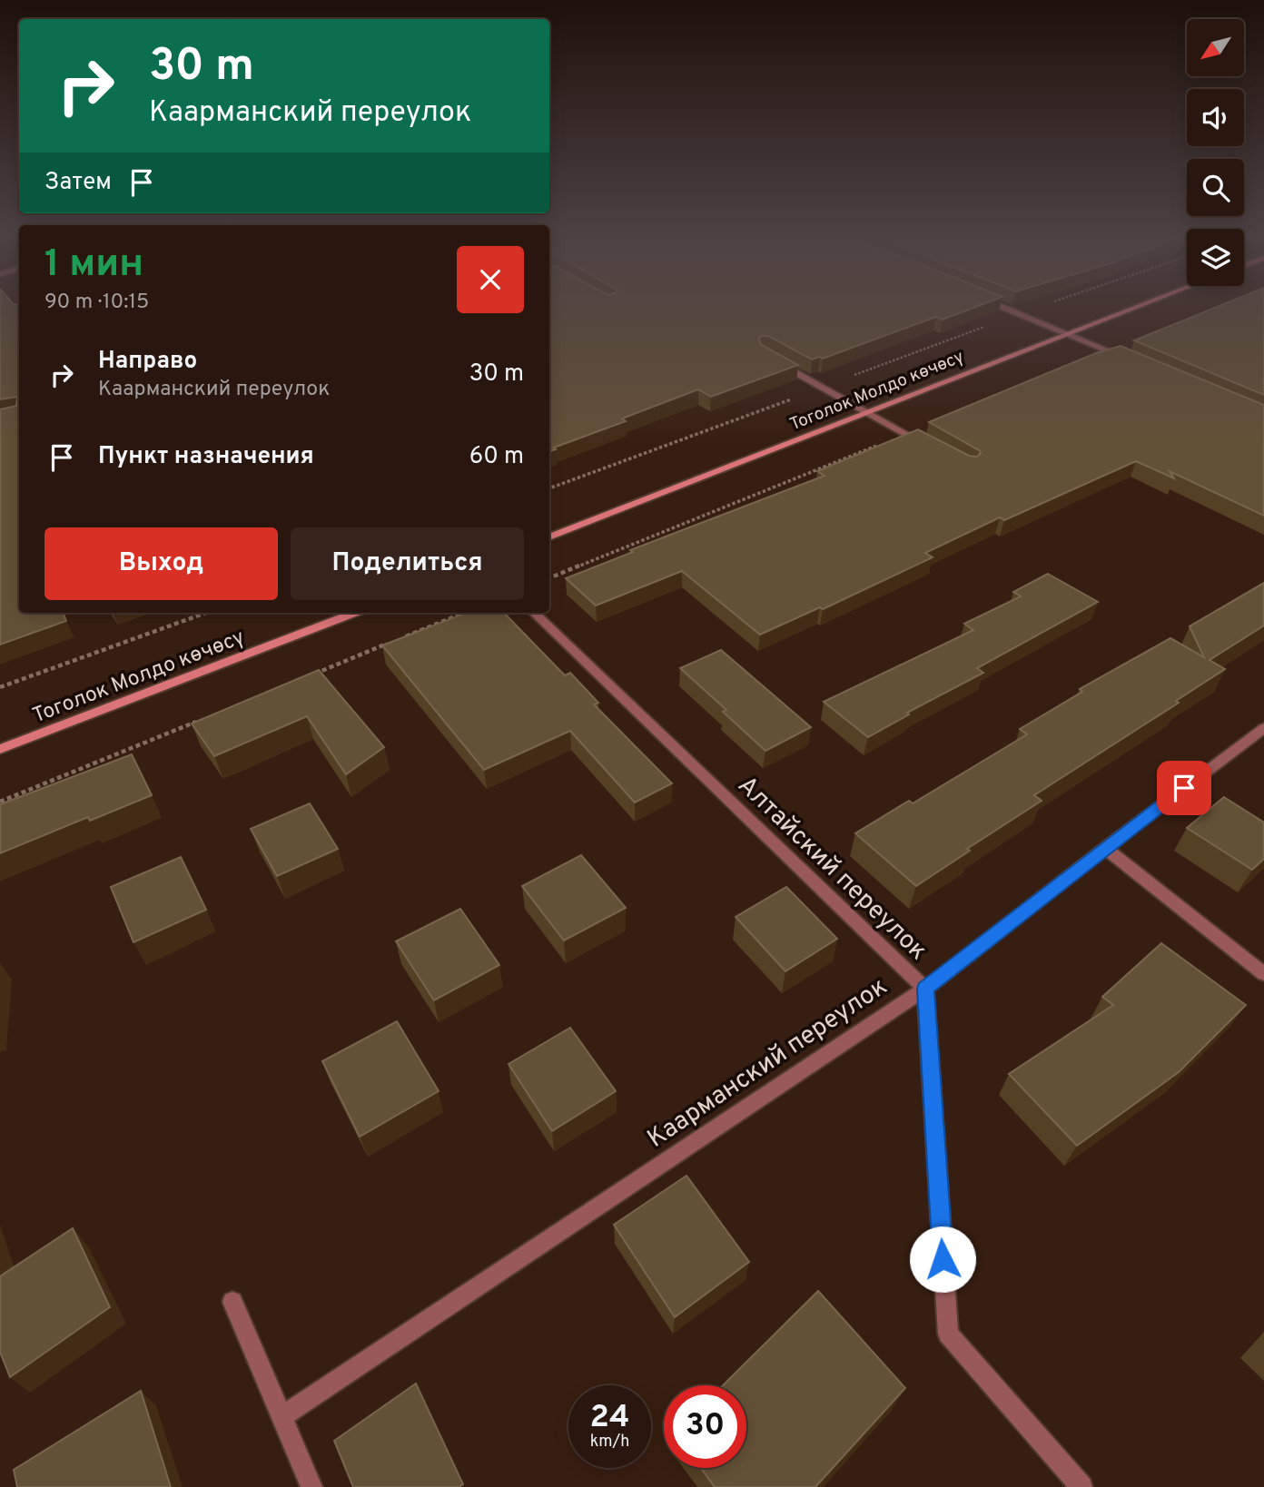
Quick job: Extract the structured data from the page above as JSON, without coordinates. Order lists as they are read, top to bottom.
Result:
{
  "streets": {
    "main road": ["Тоголок Молдо көчөсү"],
    "street": ["Алтайский переулок", "Каарманский переулок"]
  },
  "crossings": [
    ["Алтайский переулок", "Каарманский переулок"]
  ],
  "north": "bottom left",
  "page": {
    "turn": ["30 m", "Каарманский переулок"],
    "then": "Затем",
    "heading": ["1 мин", "90 m · 10:15"],
    "list": [
      {
        "name": "Направо",
        "note": "Каарманский переулок",
        "value": "30 m"
      },
      {
        "name": "Пункт назначения",
        "value": "60 m"
      }
    ],
    "buttons": ["Выход", "Поделиться"],
    "speed": "24 km/h",
    "limit": "30"
  }
}
